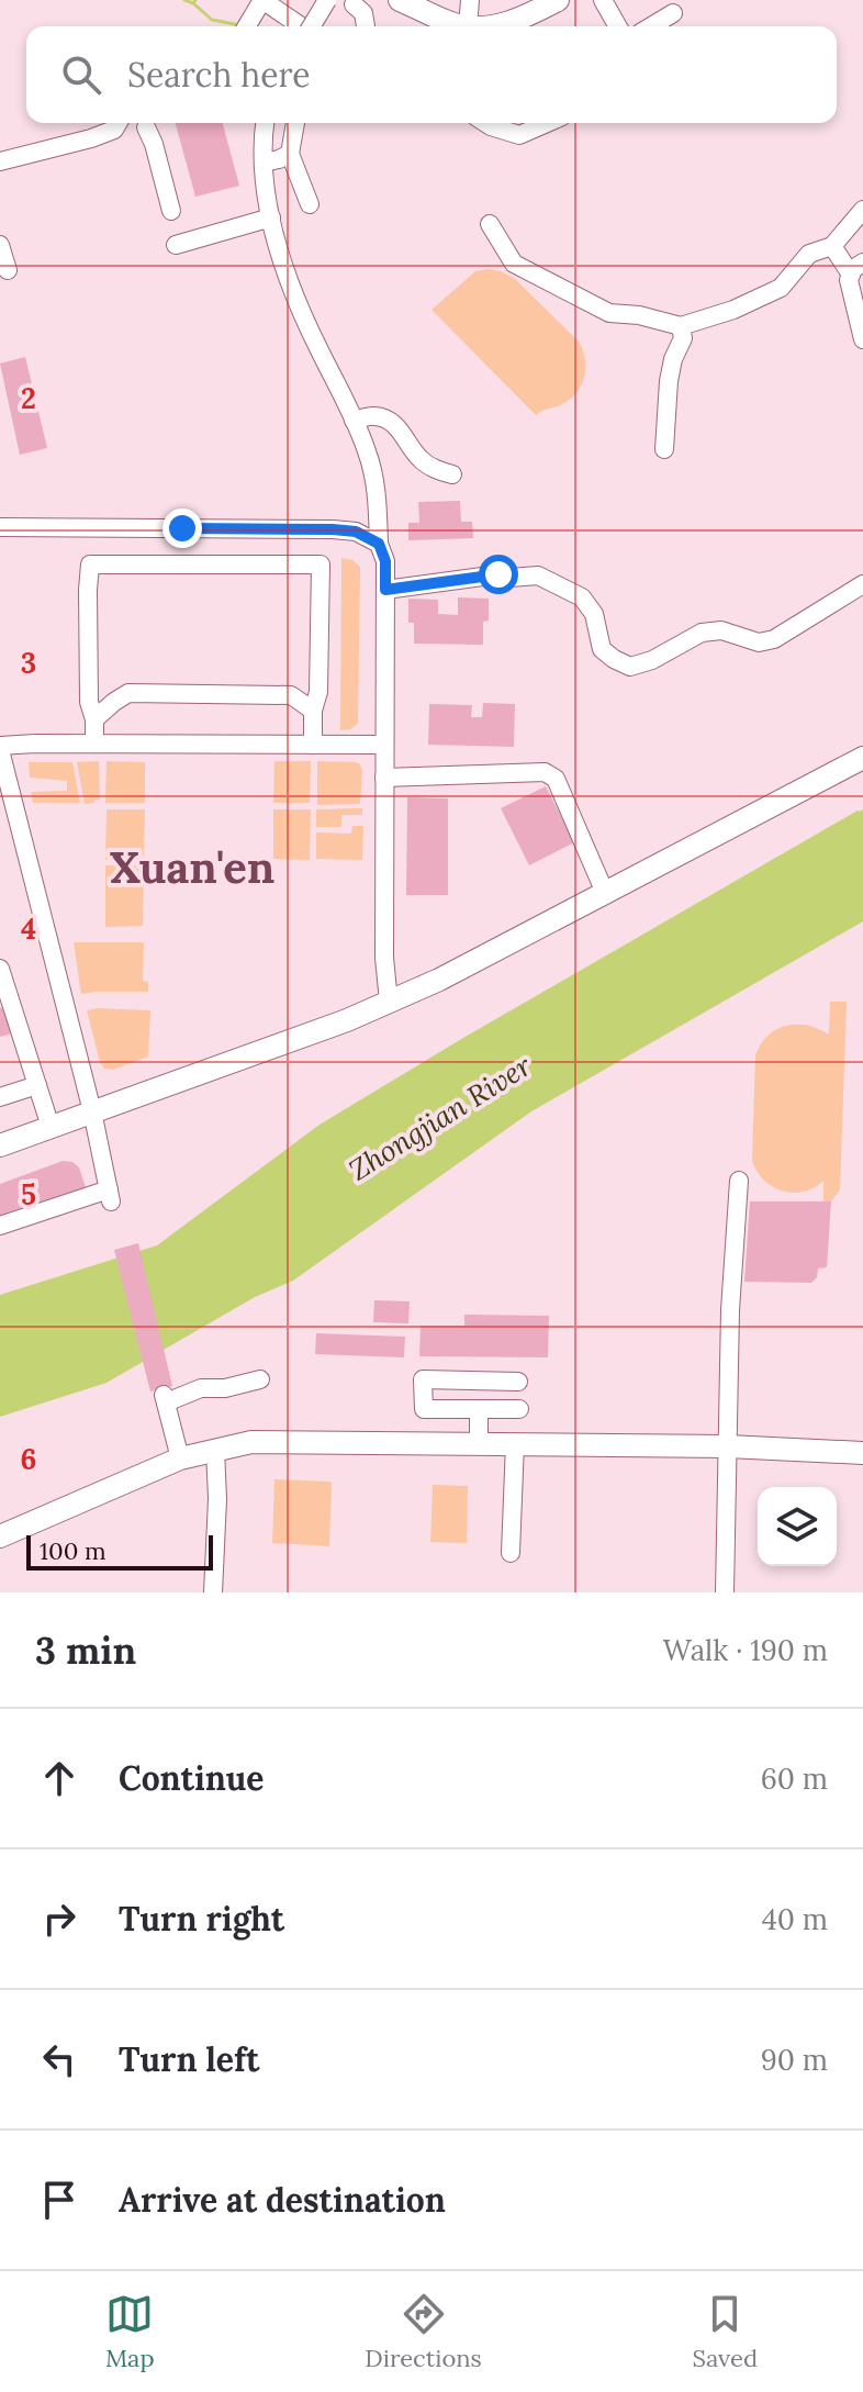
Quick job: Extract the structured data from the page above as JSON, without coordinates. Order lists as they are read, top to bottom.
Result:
{
  "districts": ["Xuan'en"],
  "water": ["Zhongjian River"],
  "scale_bar": "100 m",
  "page": {
    "search": "Search here",
    "scale": "100 m",
    "heading": ["3 min", "Walk · 190 m"],
    "list": [
      ["Continue", "60 m"],
      ["Turn right", "40 m"],
      ["Turn left", "90 m"],
      "Arrive at destination"
    ],
    "nav": ["Map", "Directions", "Saved"]
  },
  "grid": {
    "rows": [
      "2",
      "3",
      "4",
      "5",
      "6"
    ]
  }
}
